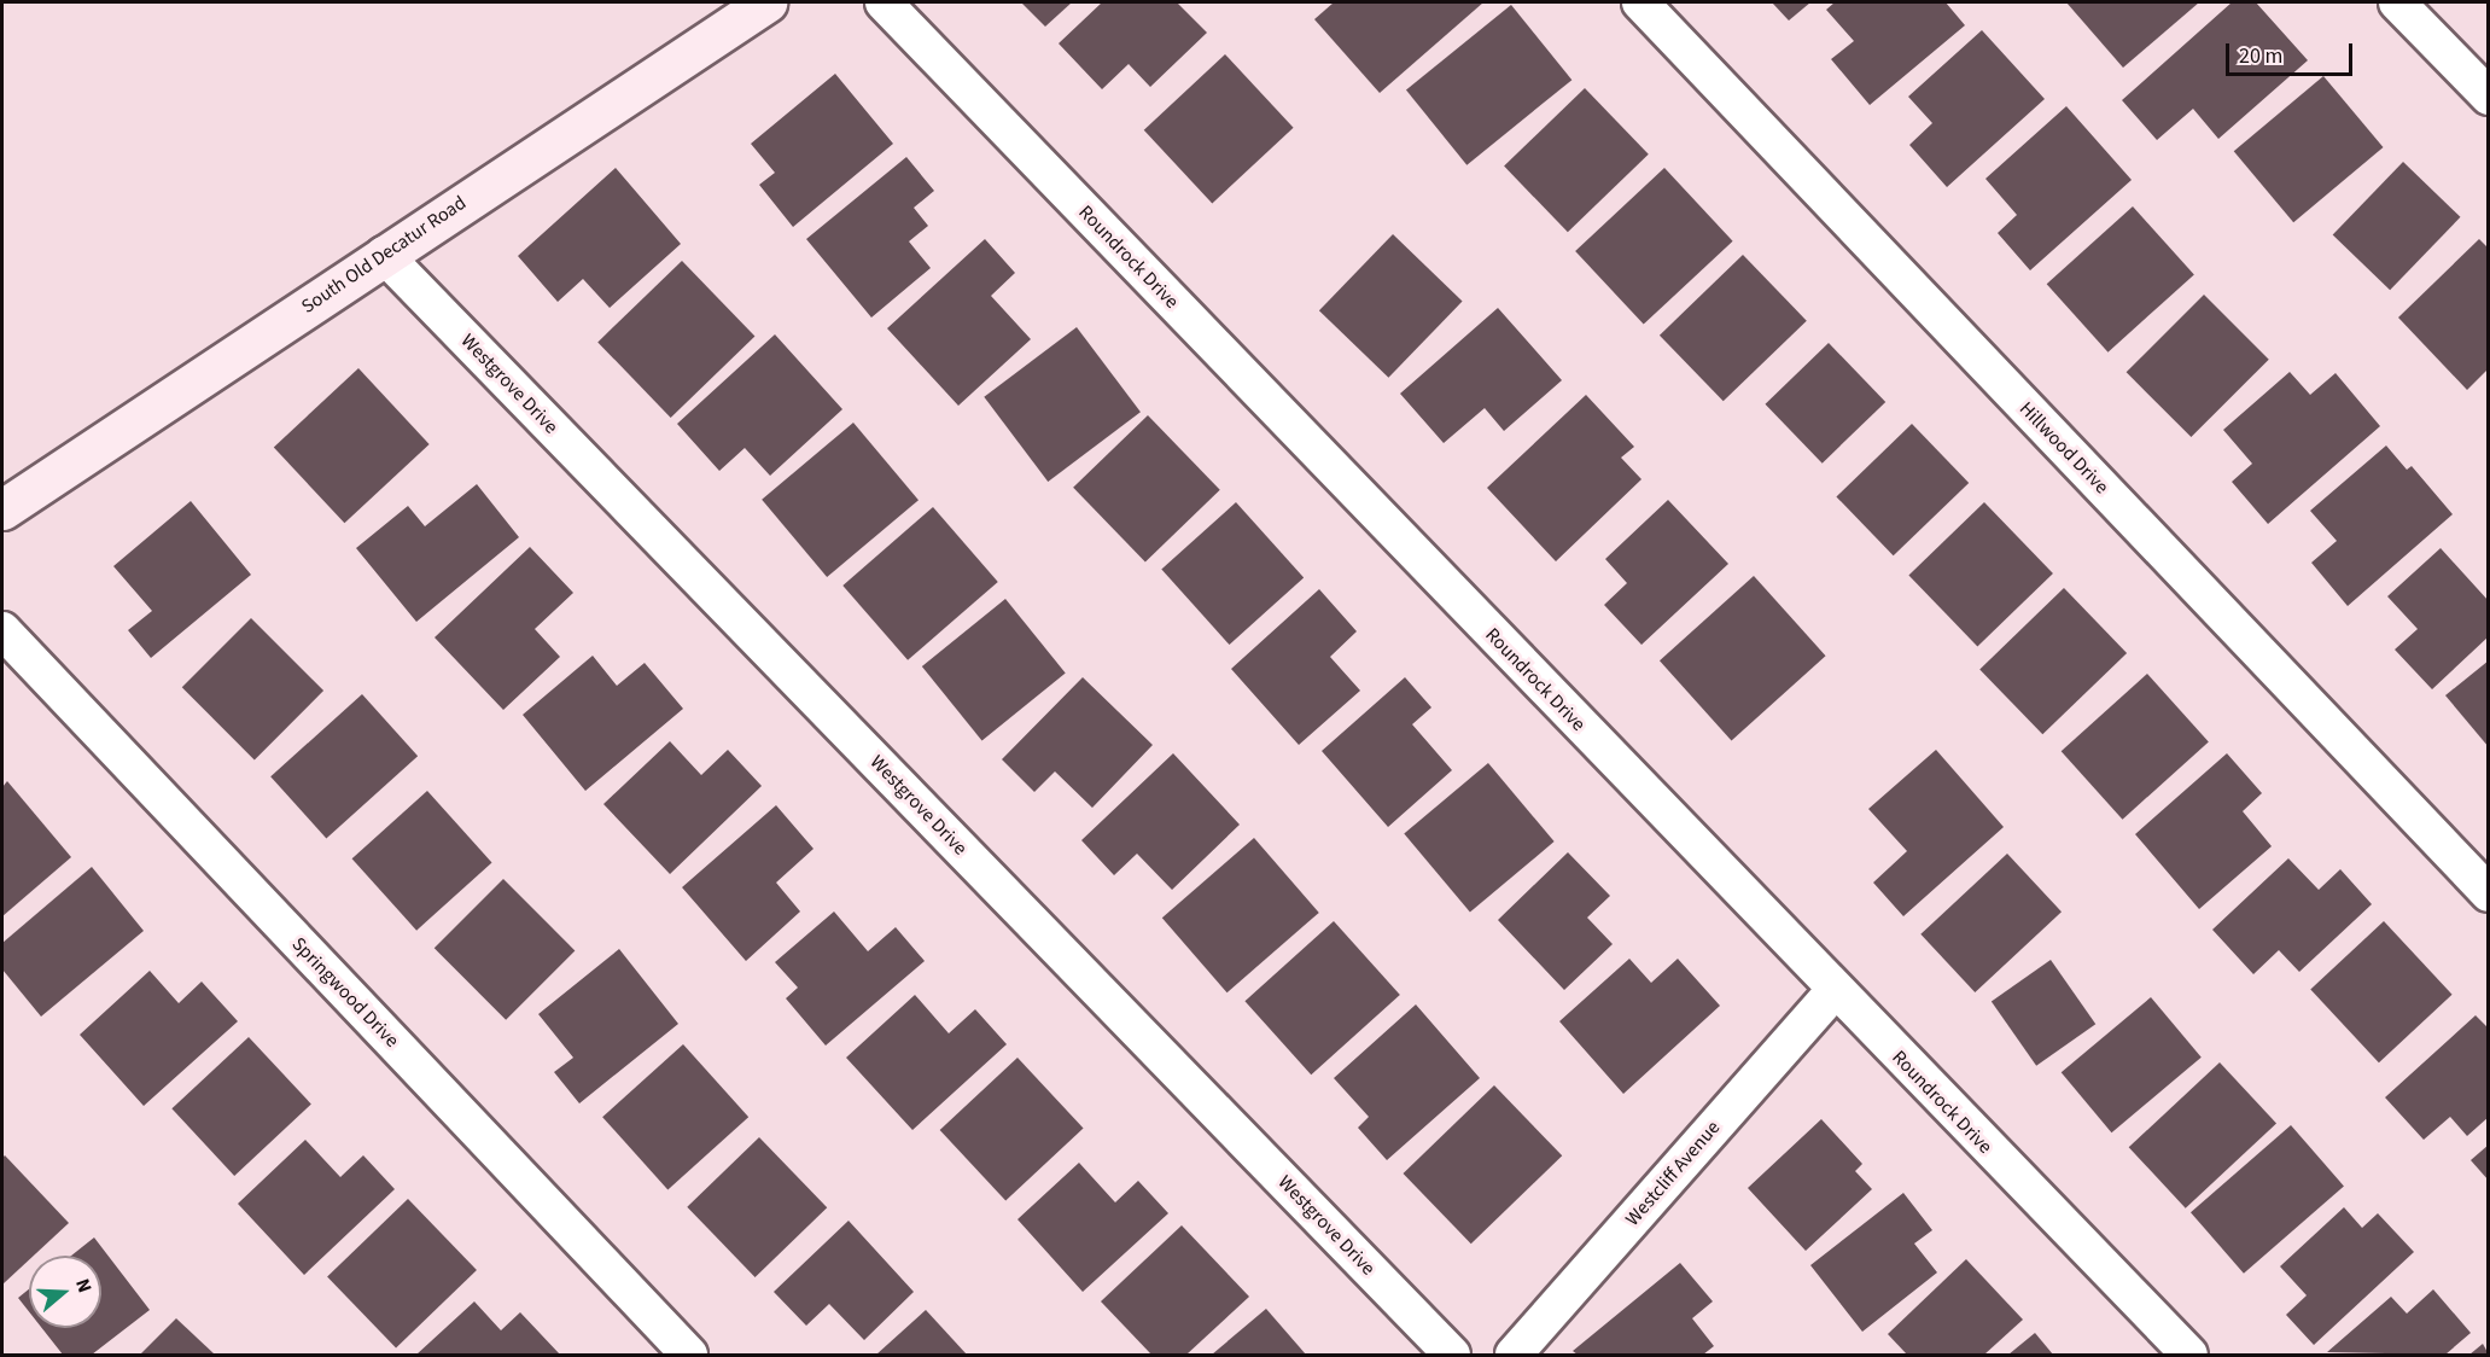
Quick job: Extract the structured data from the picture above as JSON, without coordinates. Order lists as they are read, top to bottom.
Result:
{
  "streets": {
    "street": [
      "South Old Decatur Road",
      "Roundrock Drive",
      "Westgrove Drive",
      "Hillwood Drive",
      "Springwood Drive",
      "Westcliff Avenue"
    ]
  },
  "crossings": [
    ["South Old Decatur Road", "Westgrove Drive"],
    ["Roundrock Drive", "Westcliff Avenue"]
  ],
  "scale_bar": "20 m",
  "north": "right"
}
